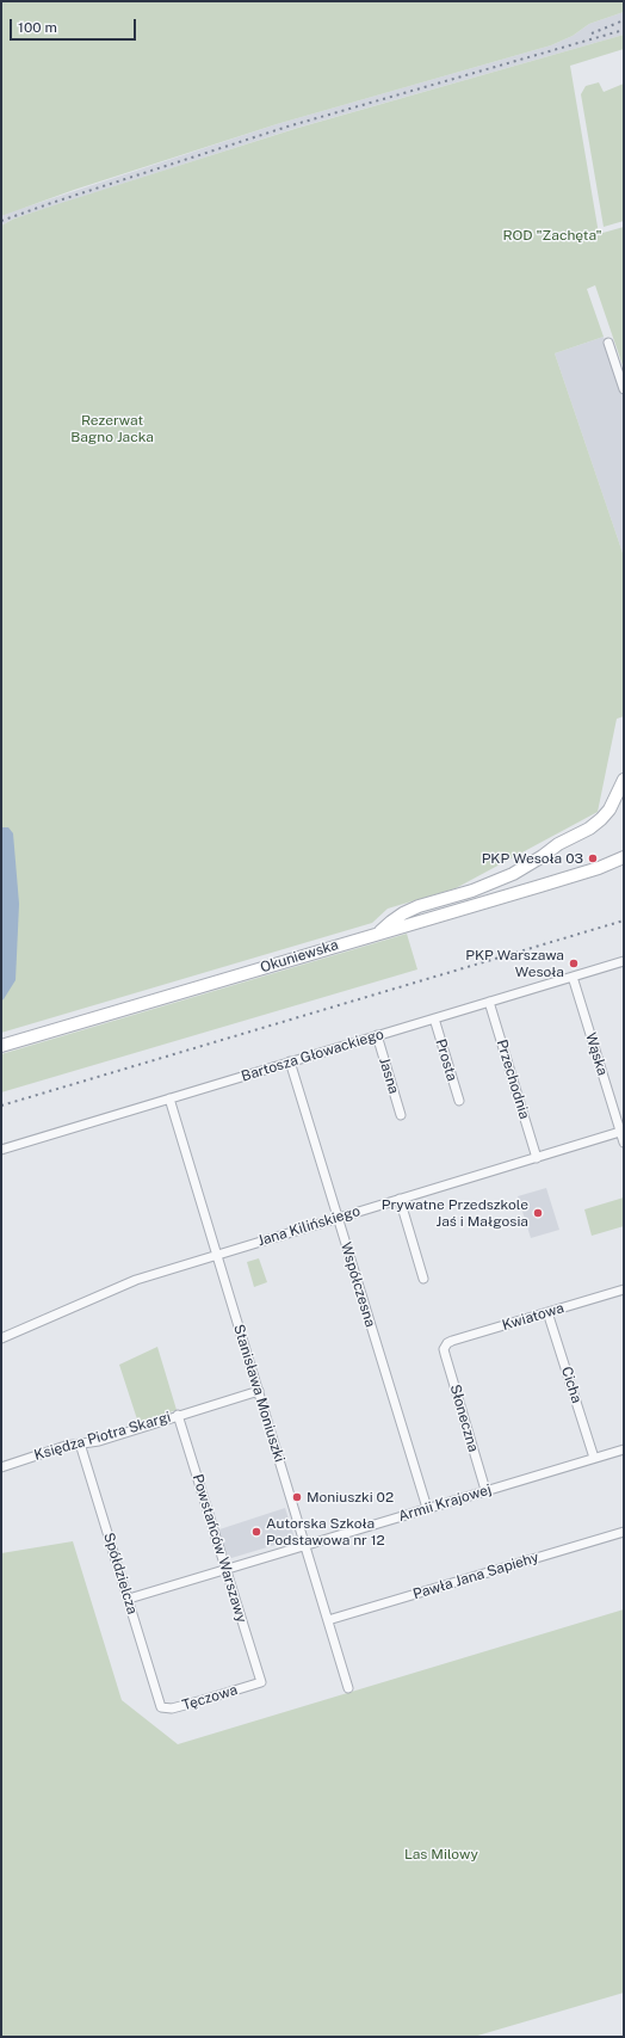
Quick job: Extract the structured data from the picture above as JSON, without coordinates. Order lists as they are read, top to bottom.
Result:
{
  "streets": {
    "main road": ["Okuniewska"],
    "street": [
      "Wąska",
      "Bartosza Głowackiego",
      "Prosta",
      "Jasna",
      "Przechodnia",
      "Jana Kilińskiego",
      "Współczesna",
      "Kwiatowa",
      "Cicha",
      "Stanisława Moniuszki",
      "Słoneczna",
      "Księdza Piotra Skargi",
      "Armii Krajowej",
      "Powstańców Warszawy",
      "Spółdzielcza",
      "Pawła Jana Sapiehy",
      "Tęczowa"
    ]
  },
  "crossings": [
    ["Wąska", "Bartosza Głowackiego"],
    ["Wąska", "Jana Kilińskiego"],
    ["Bartosza Głowackiego", "Prosta"],
    ["Bartosza Głowackiego", "Jasna"],
    ["Bartosza Głowackiego", "Przechodnia"],
    ["Bartosza Głowackiego", "Współczesna"],
    ["Bartosza Głowackiego", "Stanisława Moniuszki"],
    ["Przechodnia", "Jana Kilińskiego"],
    ["Jana Kilińskiego", "Współczesna"],
    ["Jana Kilińskiego", "Stanisława Moniuszki"],
    ["Współczesna", "Armii Krajowej"],
    ["Kwiatowa", "Cicha"],
    ["Kwiatowa", "Słoneczna"],
    ["Cicha", "Armii Krajowej"],
    ["Stanisława Moniuszki", "Księdza Piotra Skargi"],
    ["Stanisława Moniuszki", "Armii Krajowej"],
    ["Stanisława Moniuszki", "Pawła Jana Sapiehy"],
    ["Słoneczna", "Armii Krajowej"],
    ["Księdza Piotra Skargi", "Powstańców Warszawy"],
    ["Księdza Piotra Skargi", "Spółdzielcza"],
    ["Armii Krajowej", "Powstańców Warszawy"],
    ["Armii Krajowej", "Spółdzielcza"],
    ["Powstańców Warszawy", "Tęczowa"],
    ["Spółdzielcza", "Tęczowa"]
  ],
  "parks": ["ROD \"Zachęta\"", "Rezerwat Bagno Jacka", "Las Milowy"],
  "places": [
    "PKP Wesoła 03",
    "PKP Warszawa Wesoła",
    "Prywatne Przedszkole Jaś i Małgosia",
    "Moniuszki 02",
    "Autorska Szkoła Podstawowa nr 12"
  ],
  "scale_bar": "100 m"
}
